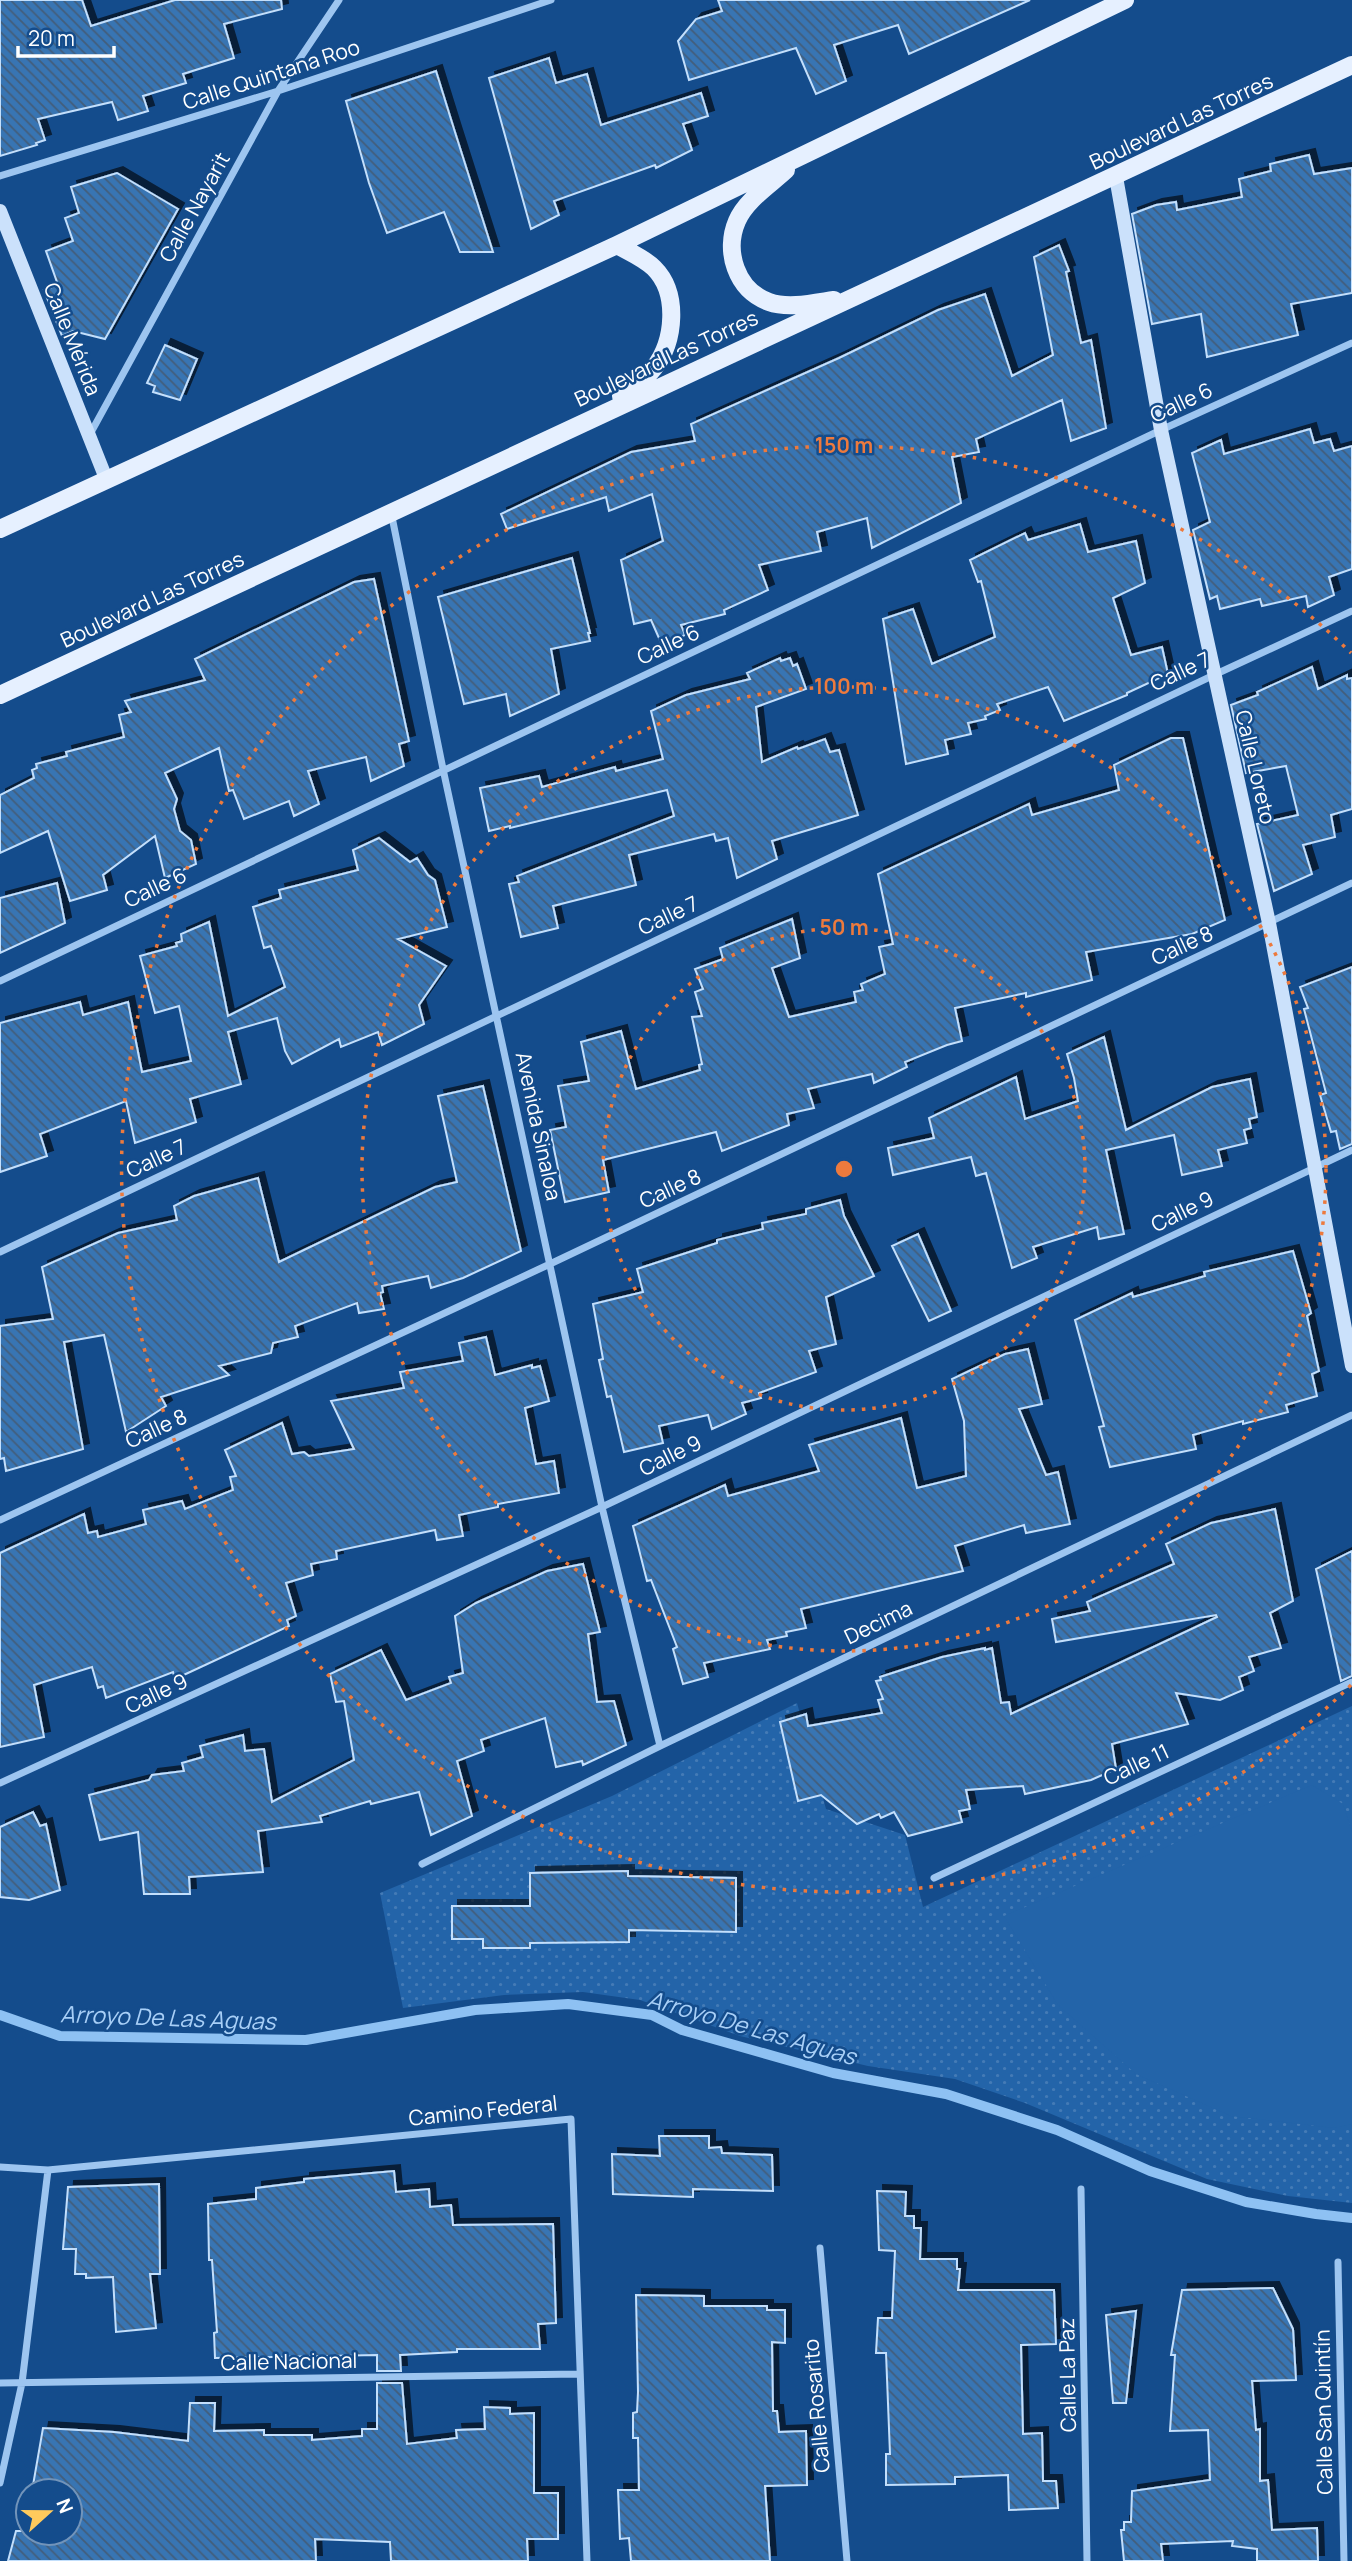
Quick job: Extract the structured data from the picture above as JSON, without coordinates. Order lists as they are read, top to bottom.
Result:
{
  "streets": {
    "main road": ["Boulevard Las Torres"],
    "street": [
      "Calle Quintana Roo",
      "Calle Nayarit",
      "Calle Mérida",
      "Calle 6",
      "Calle 7",
      "Calle Loreto",
      "Calle 8",
      "Avenida Sinaloa",
      "Calle 9",
      "Decima",
      "Calle 11",
      "Camino Federal",
      "Calle Nacional",
      "Calle La Paz",
      "Calle Rosarito",
      "Calle San Quintín"
    ]
  },
  "crossings": [
    ["Calle Quintana Roo", "Calle Nayarit"],
    ["Boulevard Las Torres", "Calle Loreto"],
    ["Boulevard Las Torres", "Avenida Sinaloa"],
    ["Calle Nayarit", "Calle Mérida"],
    ["Calle 6", "Calle Loreto"],
    ["Calle 6", "Avenida Sinaloa"],
    ["Calle 7", "Calle Loreto"],
    ["Calle 7", "Avenida Sinaloa"],
    ["Calle Loreto", "Calle 8"],
    ["Calle Loreto", "Calle 9"],
    ["Calle 8", "Avenida Sinaloa"],
    ["Avenida Sinaloa", "Calle 9"],
    ["Avenida Sinaloa", "Decima"],
    ["Camino Federal", "Calle Nacional"]
  ],
  "water": ["Arroyo De Las Aguas"],
  "scale_bar": "20 m",
  "north": "right",
  "rings": ["150 m", "100 m", "50 m"]
}
